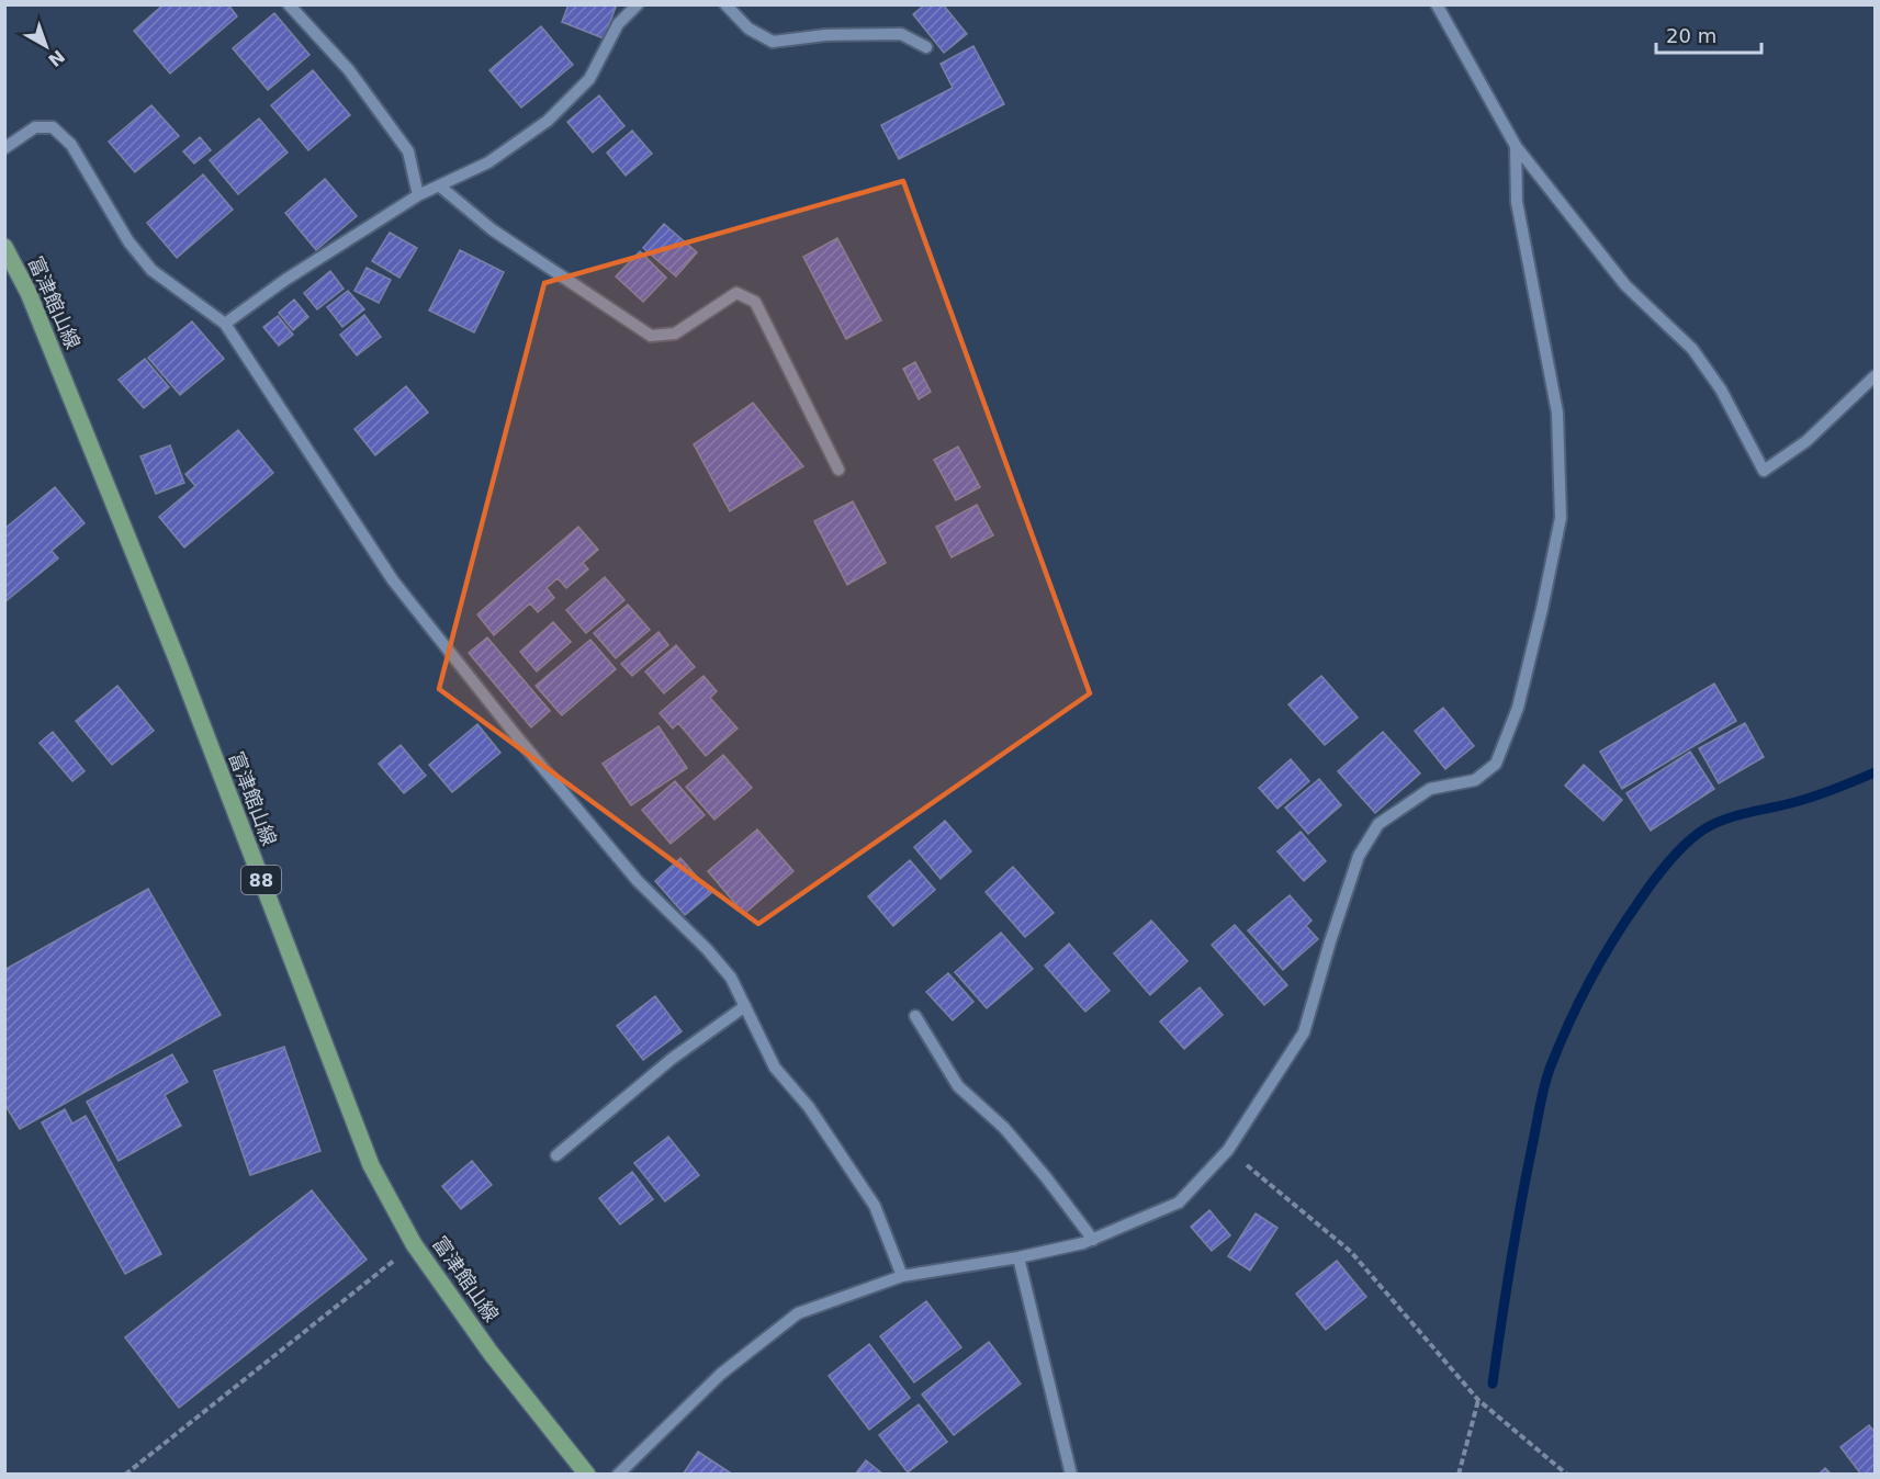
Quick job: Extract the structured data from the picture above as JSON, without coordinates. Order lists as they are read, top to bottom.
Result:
{
  "streets": {
    "main road": ["富津館山線", "88"]
  },
  "scale_bar": "20 m",
  "north": "bottom right"
}
